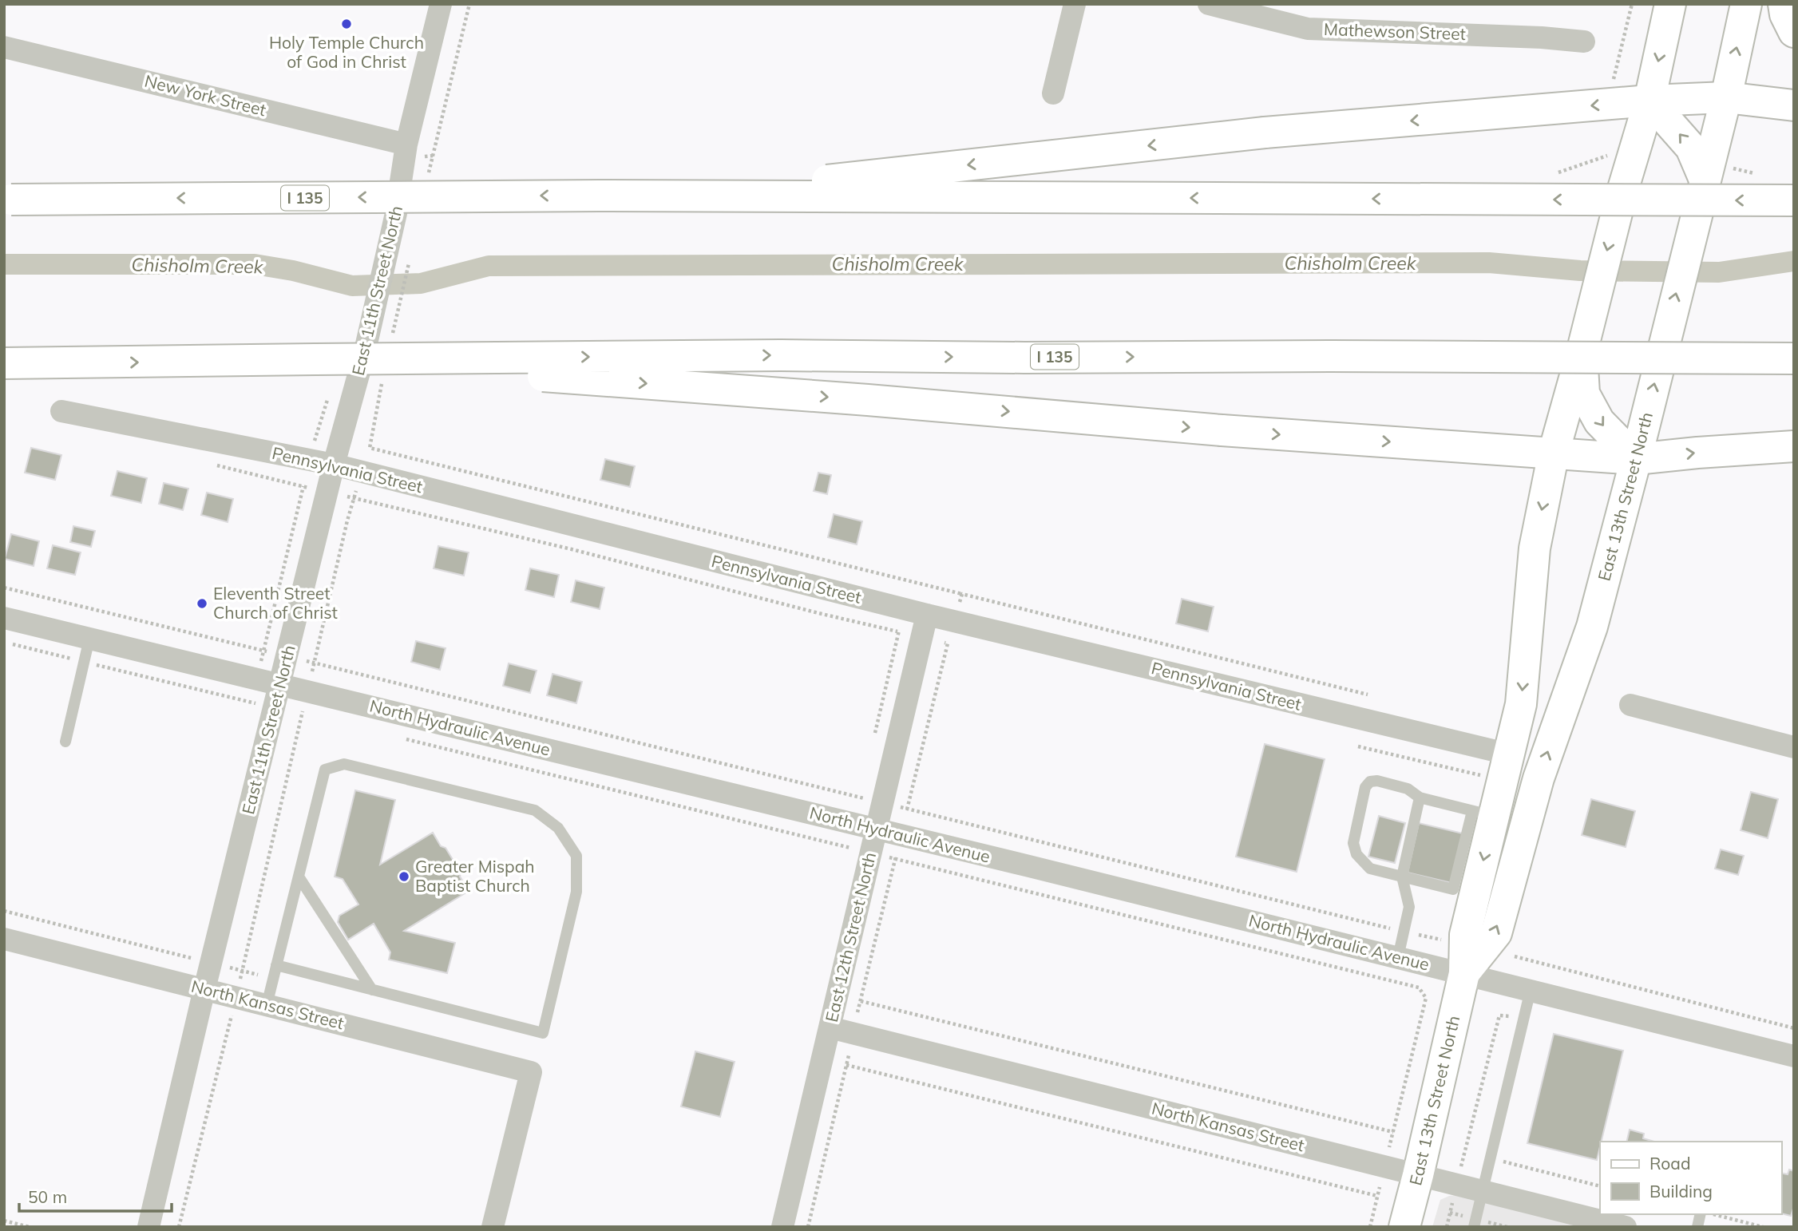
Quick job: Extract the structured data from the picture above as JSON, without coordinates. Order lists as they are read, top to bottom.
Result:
{
  "streets": {
    "main road": ["I 135", "East 13th Street North"],
    "street": [
      "Mathewson Street",
      "New York Street",
      "East 11th Street North",
      "Pennsylvania Street",
      "North Hydraulic Avenue",
      "East 12th Street North",
      "North Kansas Street"
    ]
  },
  "crossings": [
    ["New York Street", "East 11th Street North"],
    ["East 11th Street North", "Pennsylvania Street"],
    ["East 11th Street North", "North Hydraulic Avenue"],
    ["East 11th Street North", "North Kansas Street"],
    ["Pennsylvania Street", "East 13th Street North"],
    ["Pennsylvania Street", "East 12th Street North"],
    ["East 13th Street North", "North Hydraulic Avenue"],
    ["East 13th Street North", "North Kansas Street"],
    ["North Hydraulic Avenue", "East 12th Street North"],
    ["East 12th Street North", "North Kansas Street"]
  ],
  "water": ["Chisholm Creek"],
  "places": ["Holy Temple Church of God in Christ", "Eleventh Street Church of Christ", "Greater Mispah Baptist Church"],
  "legend": ["Road", "Building"],
  "scale_bar": "50 m"
}
